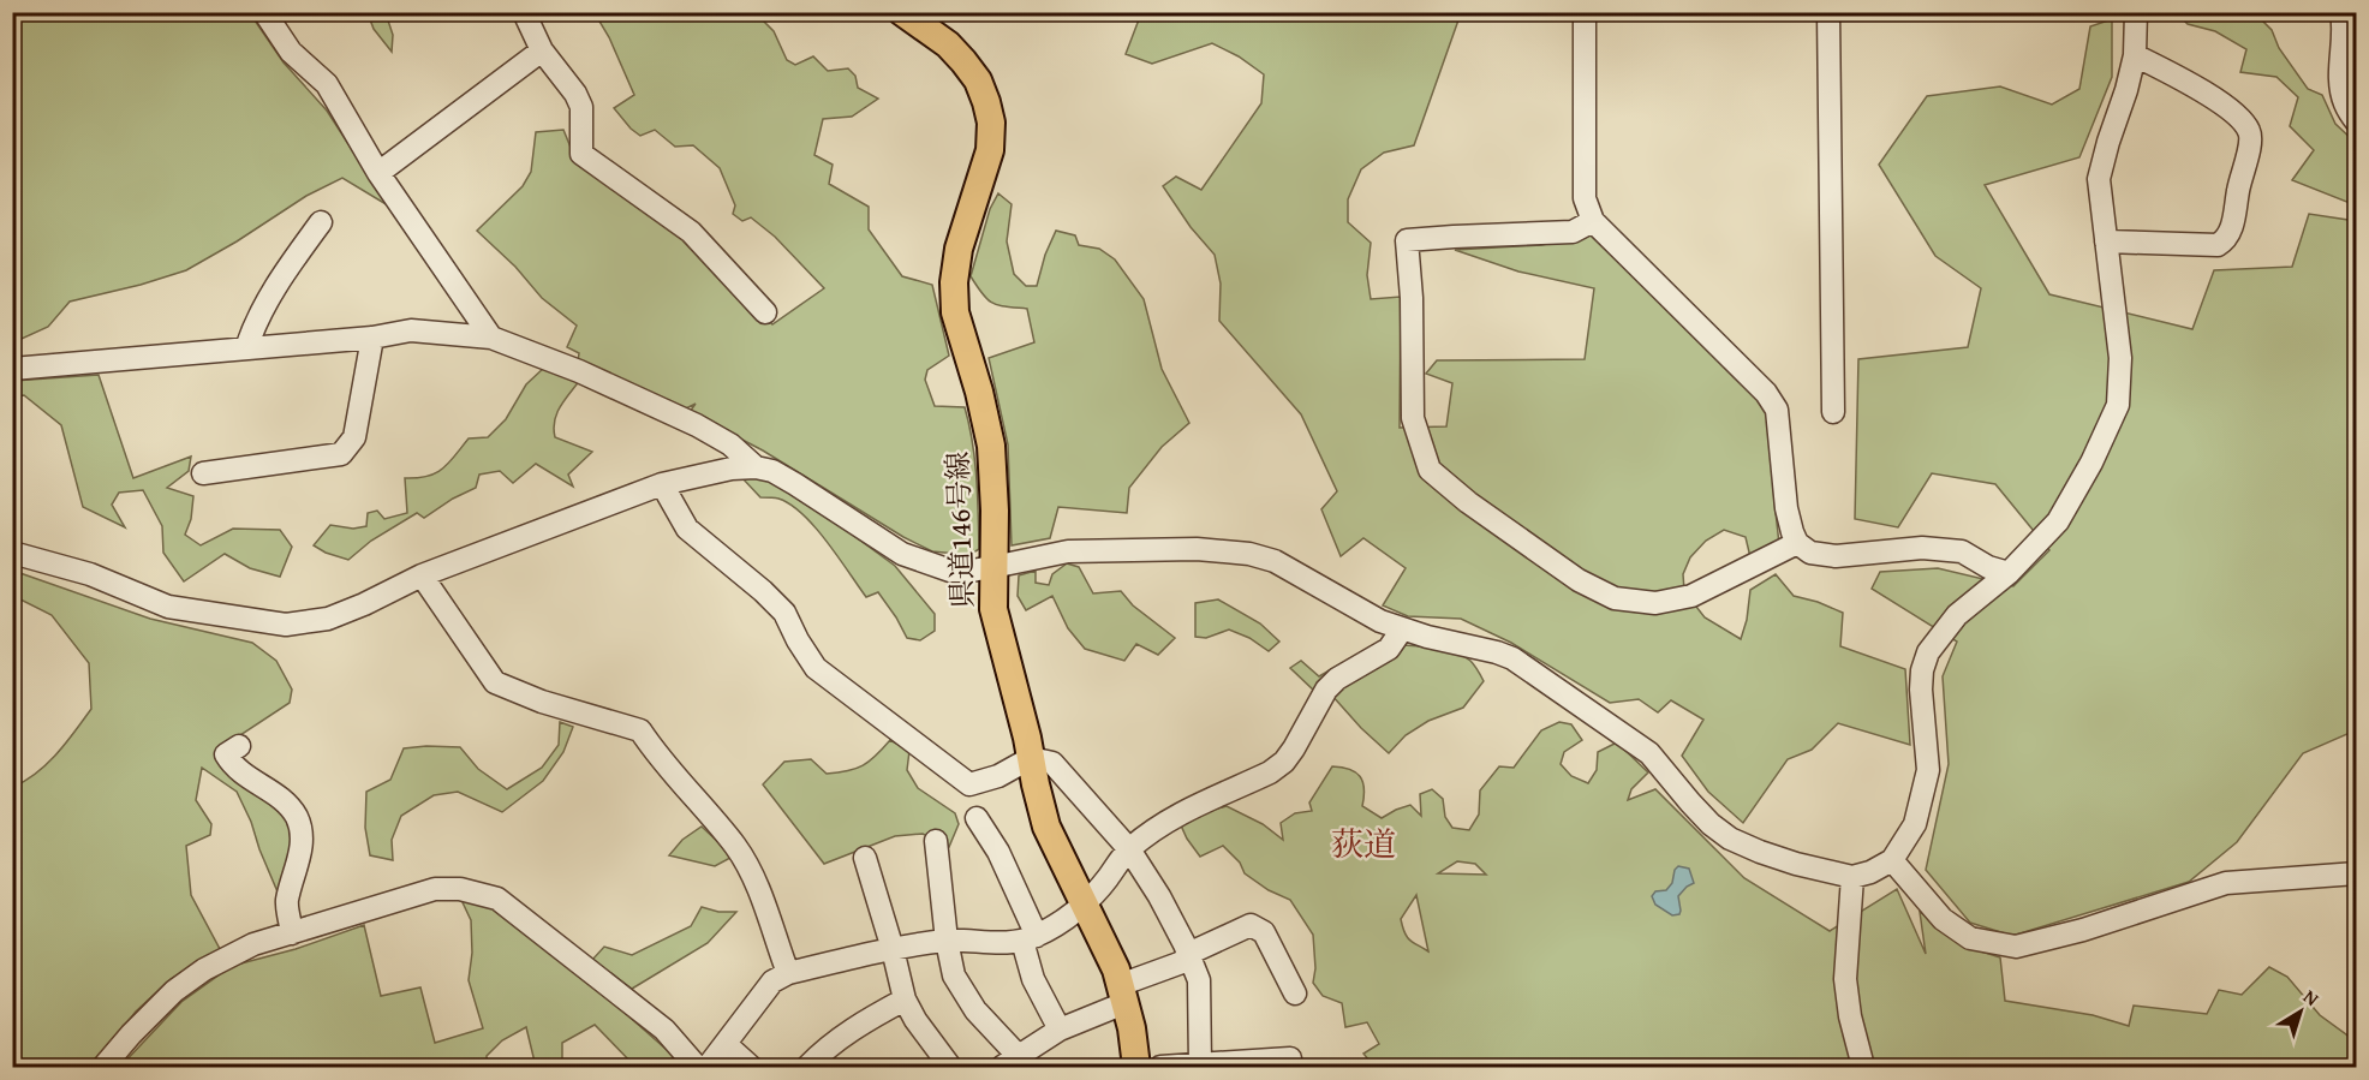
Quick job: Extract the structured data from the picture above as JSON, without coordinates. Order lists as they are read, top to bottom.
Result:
{
  "streets": {
    "main road": ["県道146号線"]
  },
  "districts": ["荻道"],
  "north": "top right"
}
